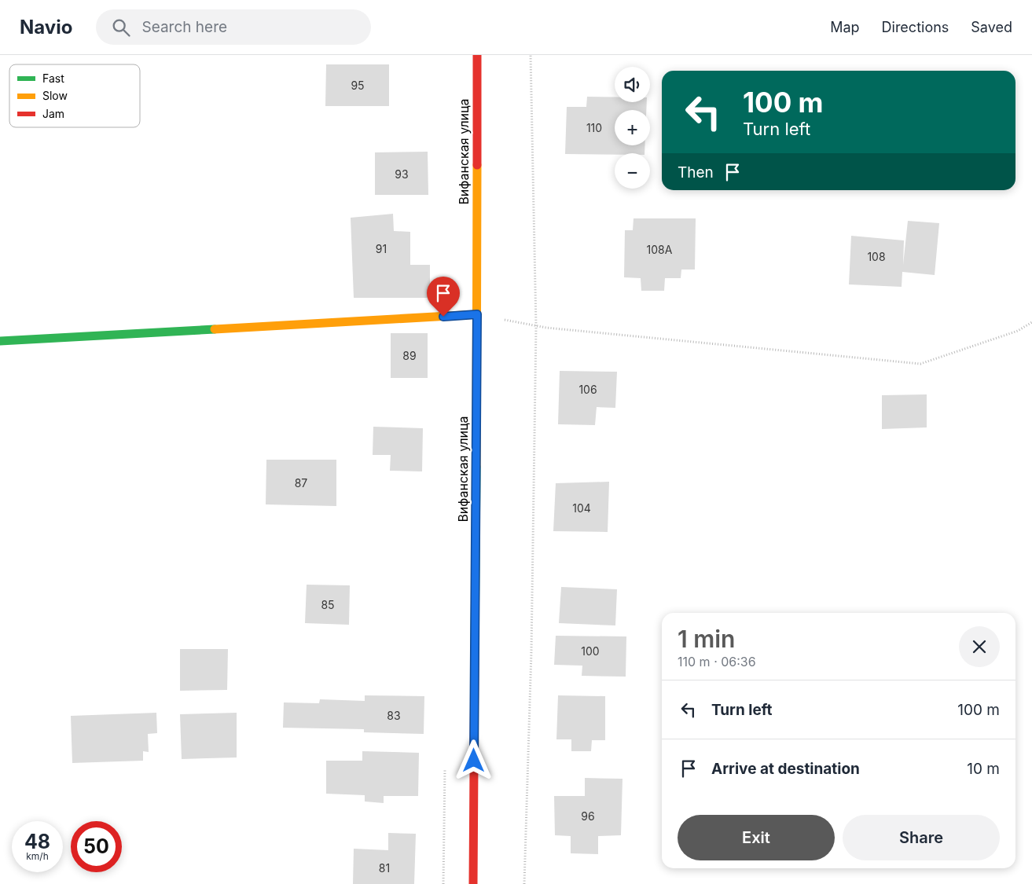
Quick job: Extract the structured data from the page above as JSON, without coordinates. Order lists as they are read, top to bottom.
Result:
{
  "streets": {
    "main road": ["Вифанская улица"]
  },
  "house_numbers": [
    "95",
    "110",
    "93",
    "91",
    "108А",
    "108",
    "89",
    "106",
    "87",
    "104",
    "85",
    "100",
    "83",
    "96",
    "81"
  ],
  "legend": ["Fast", "Slow", "Jam"],
  "page": {
    "header": "Navio",
    "search": "Search here",
    "nav": ["Map", "Directions", "Saved"],
    "map_buttons": ["+", "−"],
    "turn": ["100 m", "Turn left"],
    "then": "Then",
    "heading": ["1 min", "110 m · 06:36"],
    "list": [
      {
        "name": "Turn left",
        "value": "100 m"
      },
      {
        "name": "Arrive at destination",
        "value": "10 m"
      }
    ],
    "buttons": ["Exit", "Share"],
    "speed": "48 km/h",
    "limit": "50"
  }
}
